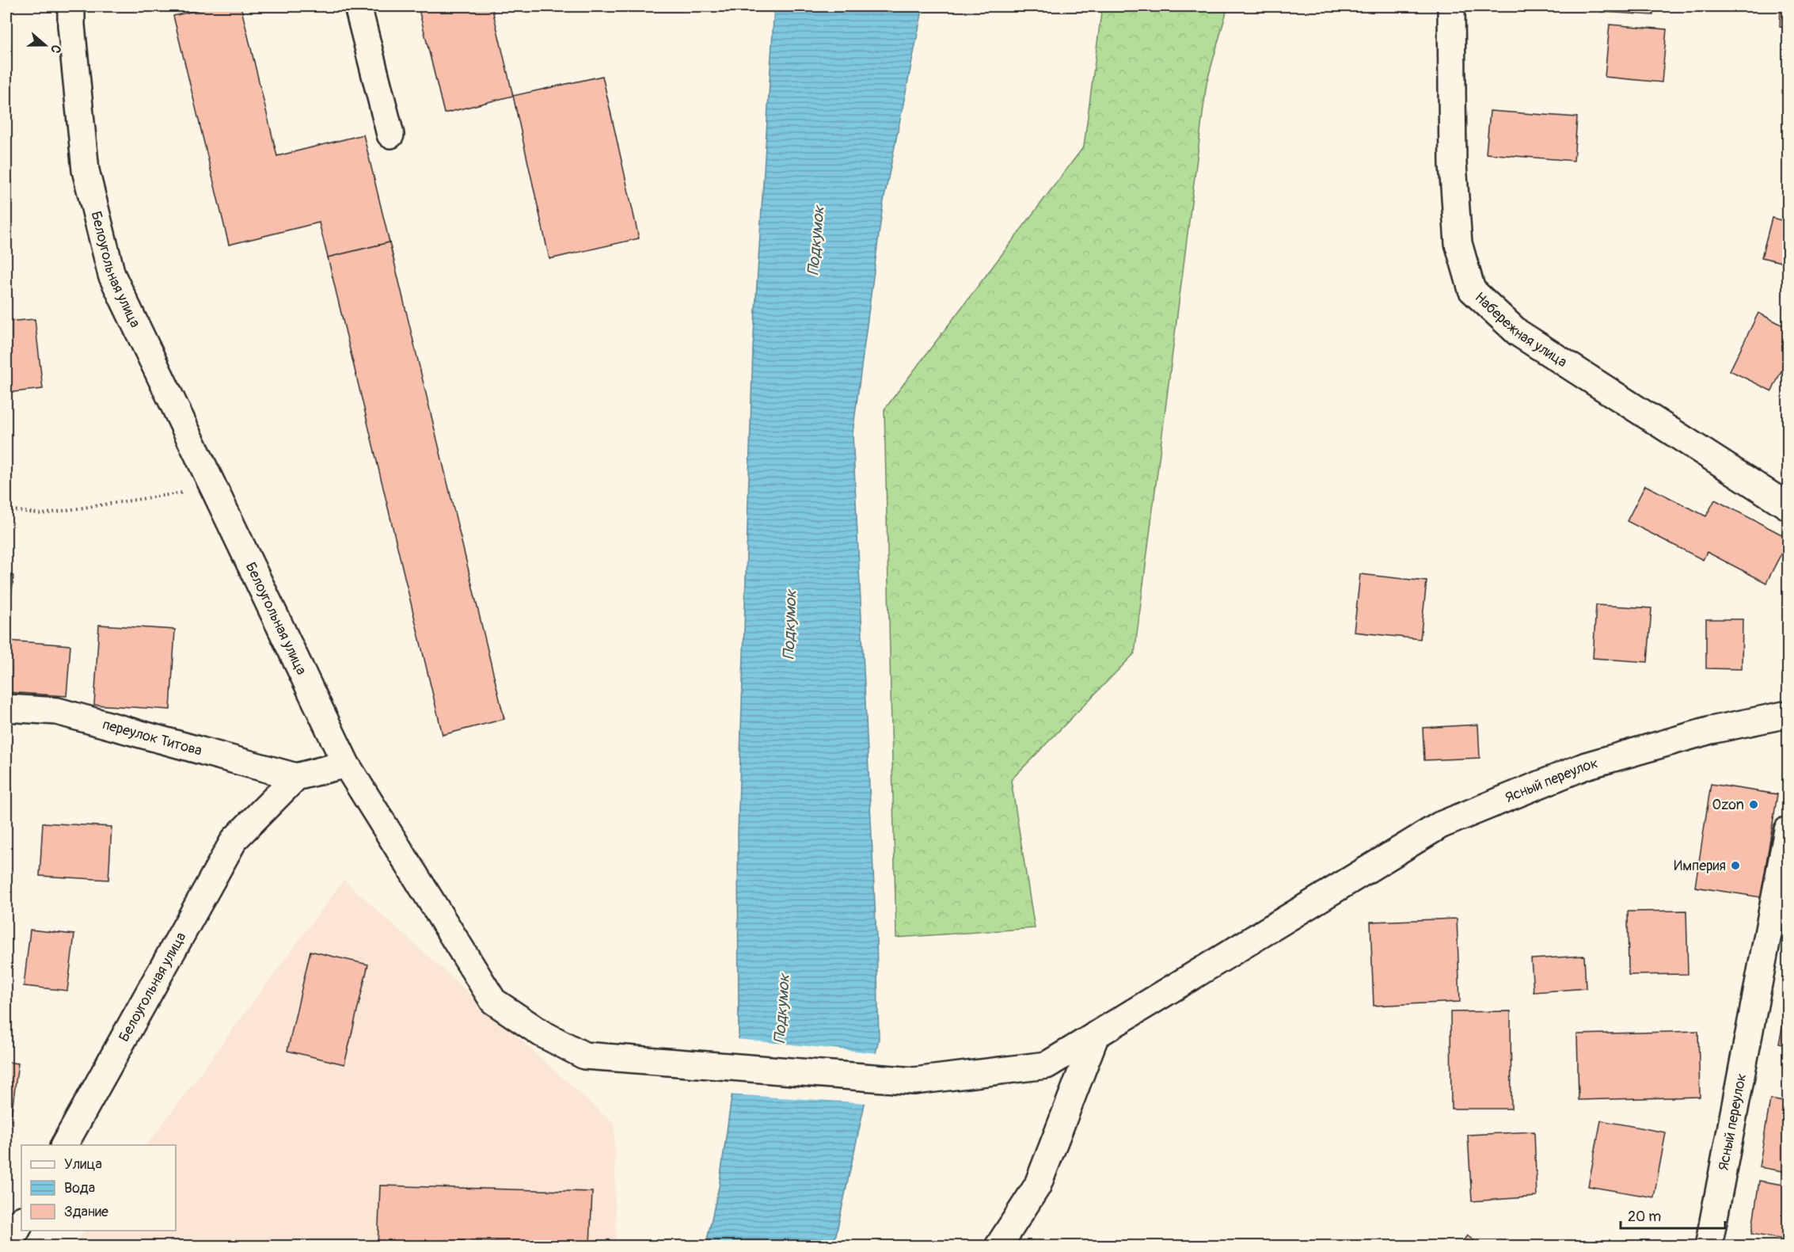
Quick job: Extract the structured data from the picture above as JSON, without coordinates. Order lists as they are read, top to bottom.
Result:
{
  "streets": {
    "street": [
      "Белоугольная улица",
      "Набережная улица",
      "переулок Титова",
      "Ясный переулок"
    ]
  },
  "crossings": [
    ["Белоугольная улица", "переулок Титова"],
    ["Белоугольная улица", "Ясный переулок"]
  ],
  "water": ["Подкумок"],
  "places": ["Ozon", "Империя"],
  "legend": ["Улица", "Вода", "Здание"],
  "scale_bar": "20 m",
  "north": "right"
}
